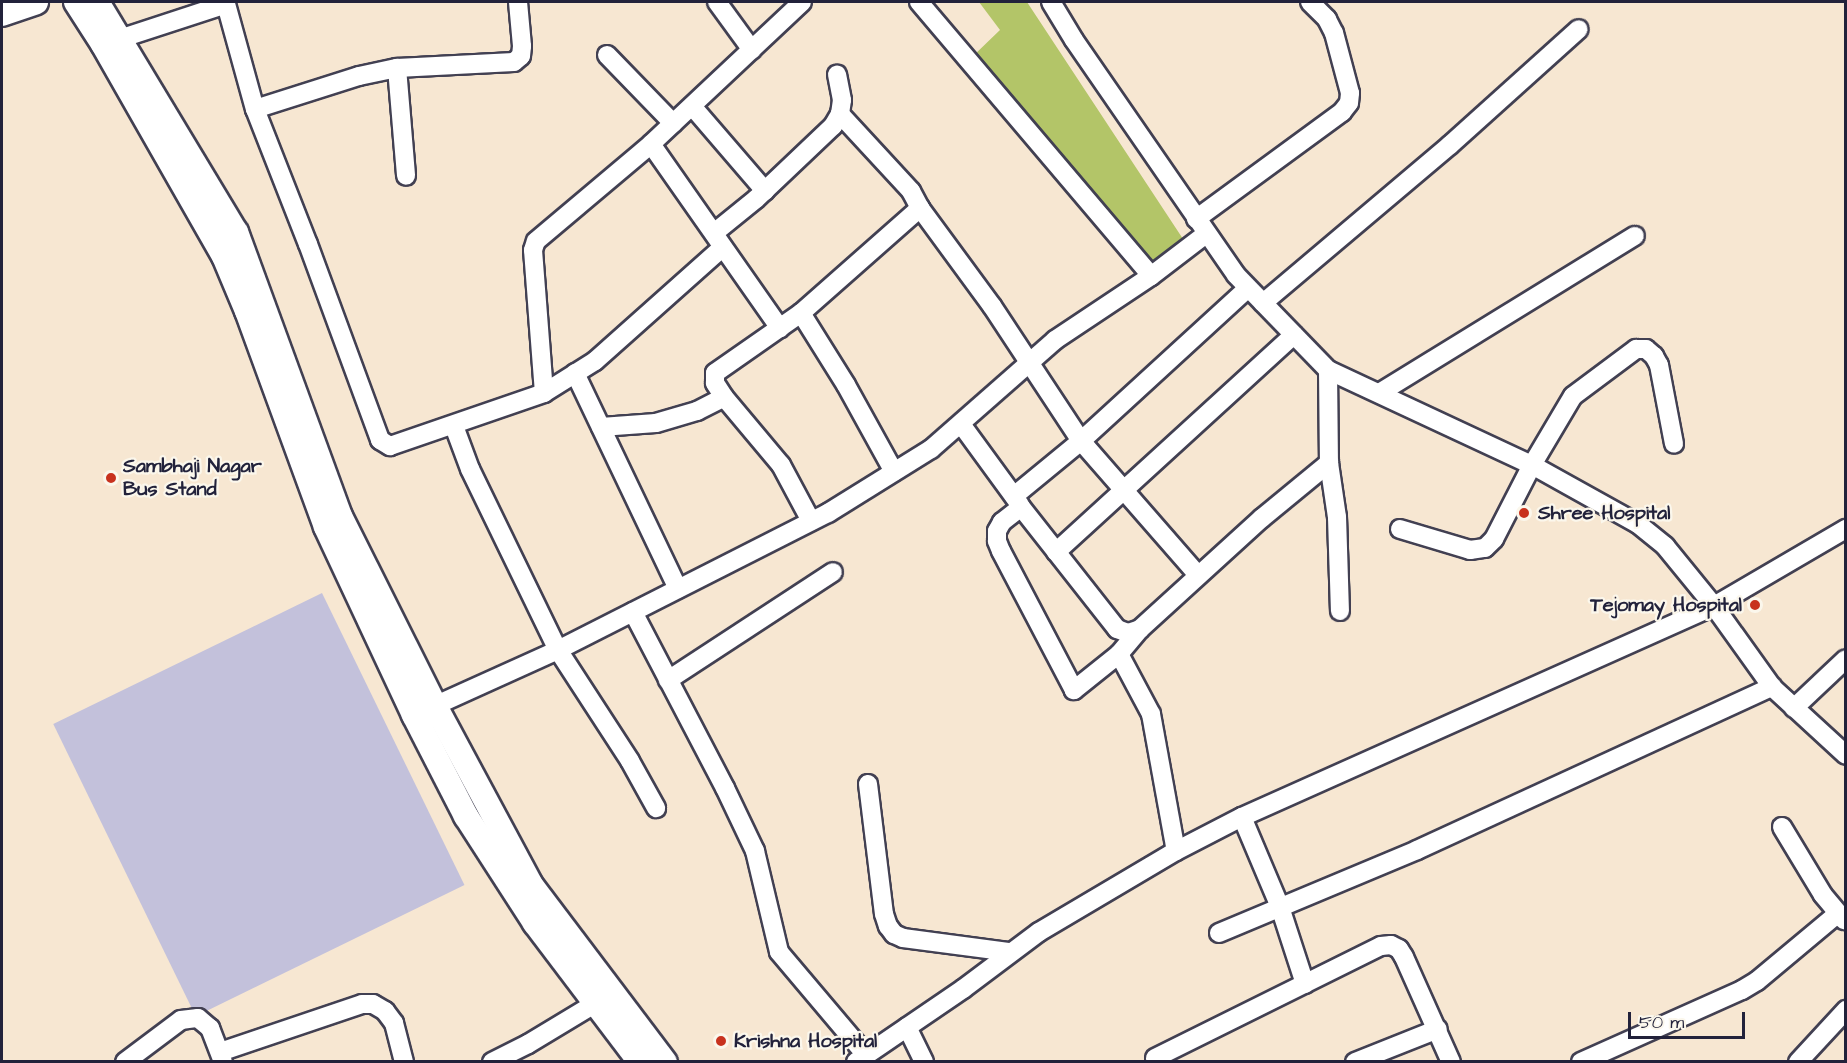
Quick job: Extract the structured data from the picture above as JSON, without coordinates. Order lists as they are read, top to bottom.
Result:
{
  "places": [
    "Sambhaji Nagar Bus Stand",
    "Shree Hospital",
    "Tejomay Hospital",
    "Krishna Hospital"
  ],
  "scale_bar": "50 m"
}
